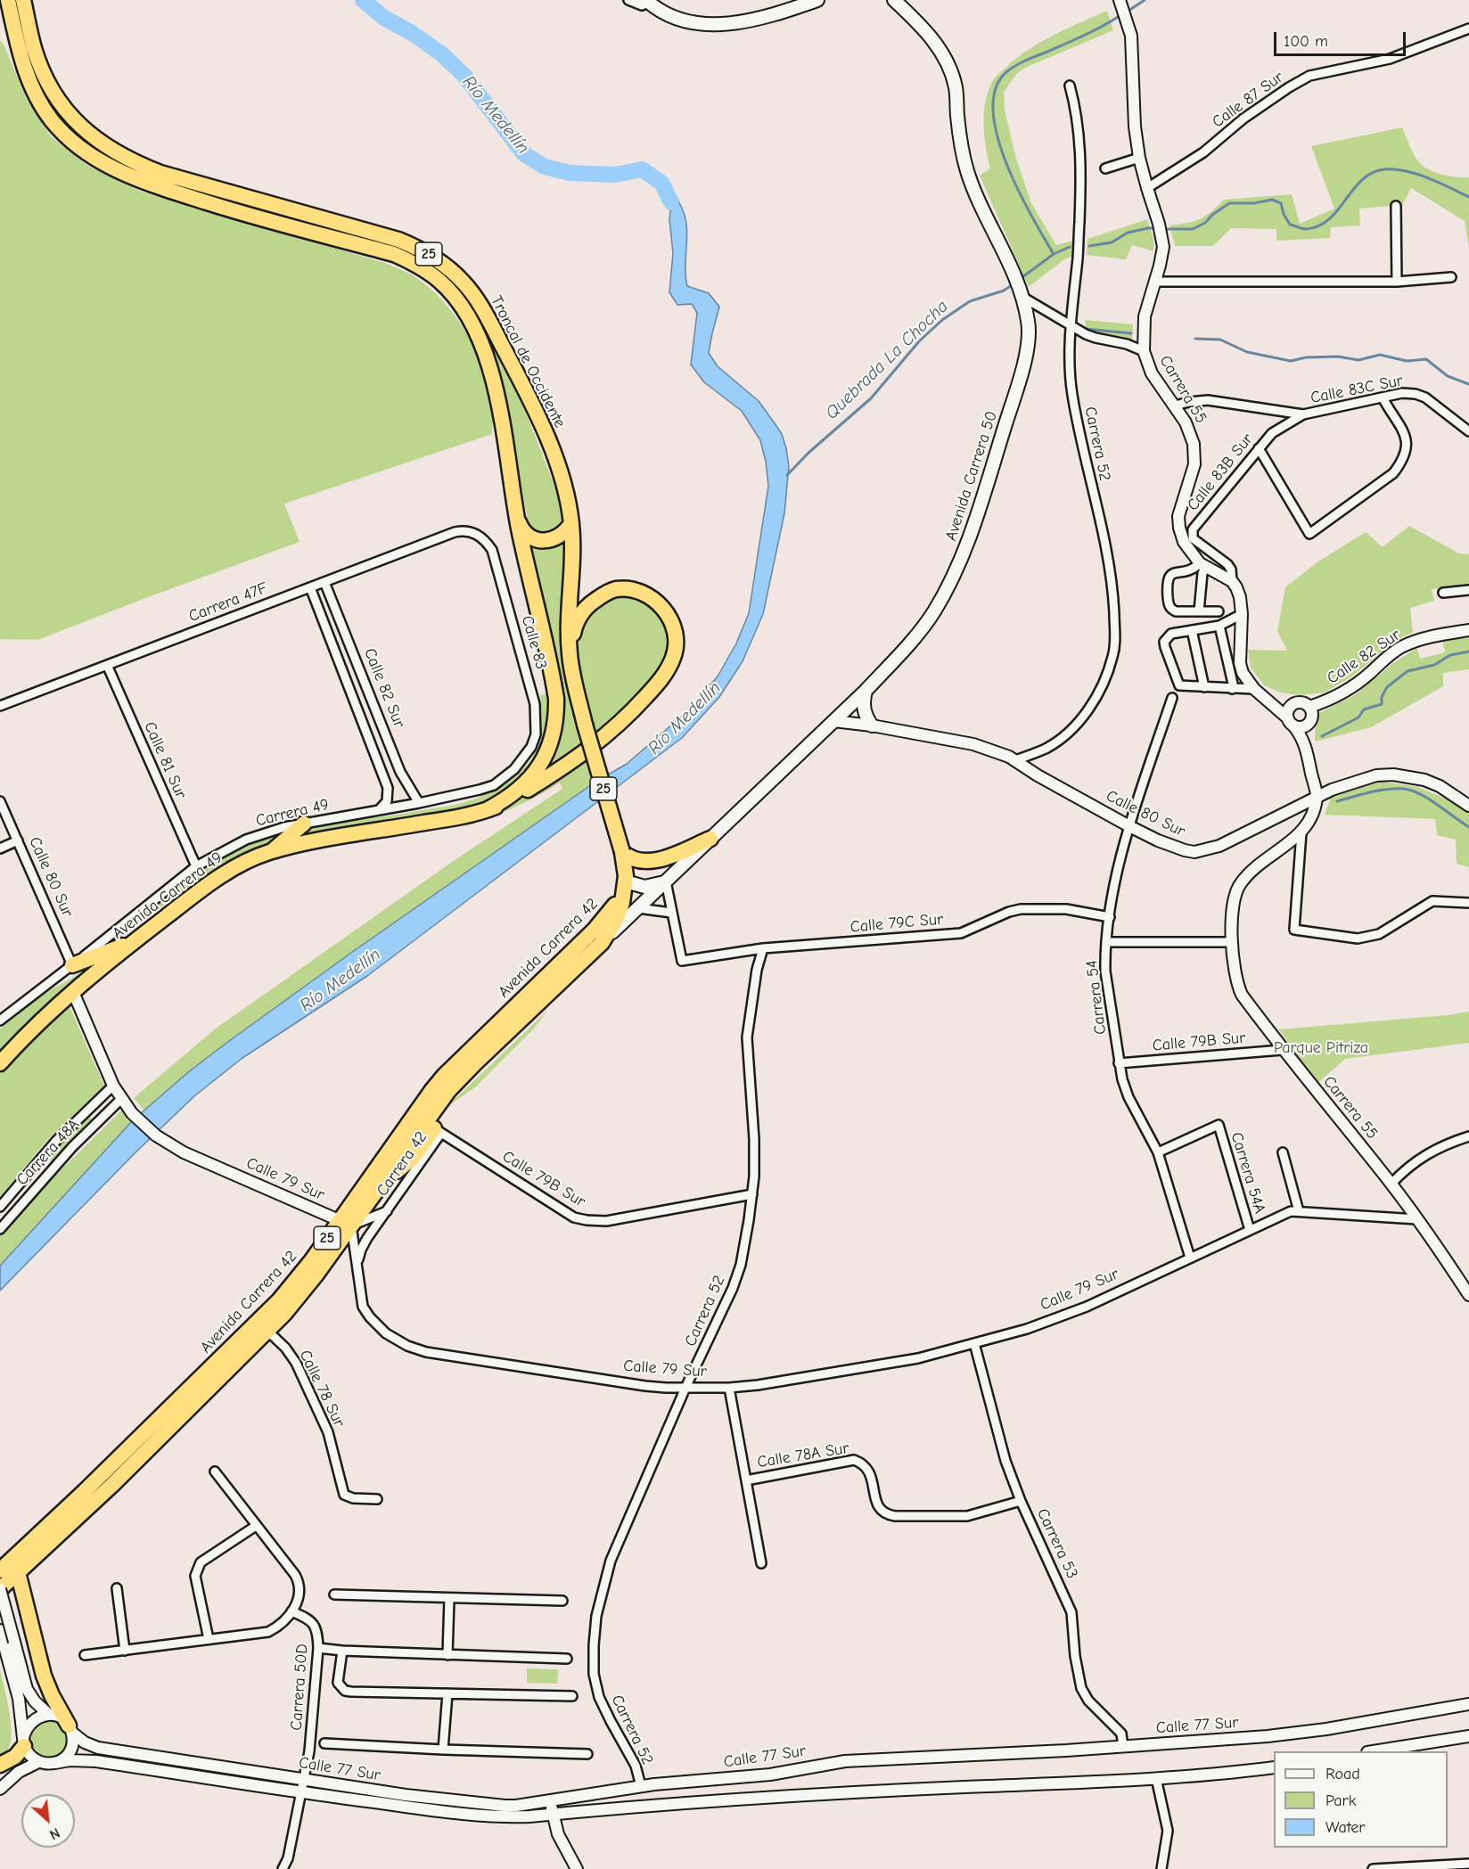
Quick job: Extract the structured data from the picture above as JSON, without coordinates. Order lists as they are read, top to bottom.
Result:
{
  "streets": {
    "highway": [
      "25",
      "Troncal de Occidente",
      "Avenida Carrera 49",
      "Avenida Carrera 42"
    ],
    "main road": ["Avenida Carrera 50"],
    "street": [
      "Calle 87 Sur",
      "Carrera 55",
      "Calle 83C Sur",
      "Carrera 52",
      "Calle 83B Sur",
      "Carrera 47F",
      "Calle 83",
      "Calle 82 Sur",
      "Calle 81 Sur",
      "Carrera 49",
      "Calle 80 Sur",
      "Calle 79C Sur",
      "Carrera 54",
      "Calle 79B Sur",
      "Carrera 48A",
      "Carrera 42",
      "Carrera 54A",
      "Calle 79 Sur",
      "Calle 78 Sur",
      "Calle 78A Sur",
      "Carrera 53",
      "Carrera 50D",
      "Calle 77 Sur"
    ]
  },
  "crossings": [
    ["Calle 87 Sur", "Carrera 55"],
    ["Troncal de Occidente", "Avenida Carrera 49"],
    ["Troncal de Occidente", "Avenida Carrera 42"],
    ["Carrera 55", "Calle 83C Sur"],
    ["Carrera 55", "Calle 83B Sur"],
    ["Carrera 55", "Calle 80 Sur"],
    ["Carrera 55", "Calle 79B Sur"],
    ["Carrera 55", "Calle 79 Sur"],
    ["Calle 83C Sur", "Calle 83B Sur"],
    ["Carrera 52", "Calle 80 Sur"],
    ["Carrera 52", "Calle 79C Sur"],
    ["Carrera 52", "Calle 79B Sur"],
    ["Carrera 52", "Calle 79 Sur"],
    ["Carrera 52", "Calle 77 Sur"],
    ["Avenida Carrera 50", "Calle 80 Sur"],
    ["Avenida Carrera 50", "Avenida Carrera 42"],
    ["Carrera 47F", "Calle 83"],
    ["Carrera 47F", "Calle 82 Sur"],
    ["Carrera 47F", "Calle 81 Sur"],
    ["Calle 83", "Carrera 49"],
    ["Calle 82 Sur", "Carrera 49"],
    ["Calle 81 Sur", "Carrera 49"],
    ["Carrera 49", "Calle 80 Sur"],
    ["Calle 80 Sur", "Carrera 54"],
    ["Avenida Carrera 49", "Calle 79 Sur"],
    ["Calle 79C Sur", "Carrera 54"],
    ["Avenida Carrera 42", "Calle 79B Sur"],
    ["Avenida Carrera 42", "Carrera 42"],
    ["Avenida Carrera 42", "Calle 79 Sur"],
    ["Avenida Carrera 42", "Calle 78 Sur"],
    ["Carrera 54", "Calle 79B Sur"],
    ["Carrera 54", "Carrera 54A"],
    ["Carrera 54", "Calle 79 Sur"],
    ["Calle 79B Sur", "Carrera 42"],
    ["Carrera 48A", "Calle 79 Sur"],
    ["Carrera 42", "Calle 79 Sur"],
    ["Carrera 54A", "Calle 79 Sur"],
    ["Calle 79 Sur", "Carrera 53"],
    ["Calle 78A Sur", "Carrera 53"],
    ["Carrera 53", "Calle 77 Sur"],
    ["Carrera 50D", "Calle 77 Sur"]
  ],
  "water": ["Río Medellín", "Quebrada La Chocha"],
  "parks": ["Parque Pitriza"],
  "legend": ["Road", "Park", "Water"],
  "scale_bar": "100 m",
  "north": "bottom right"
}
